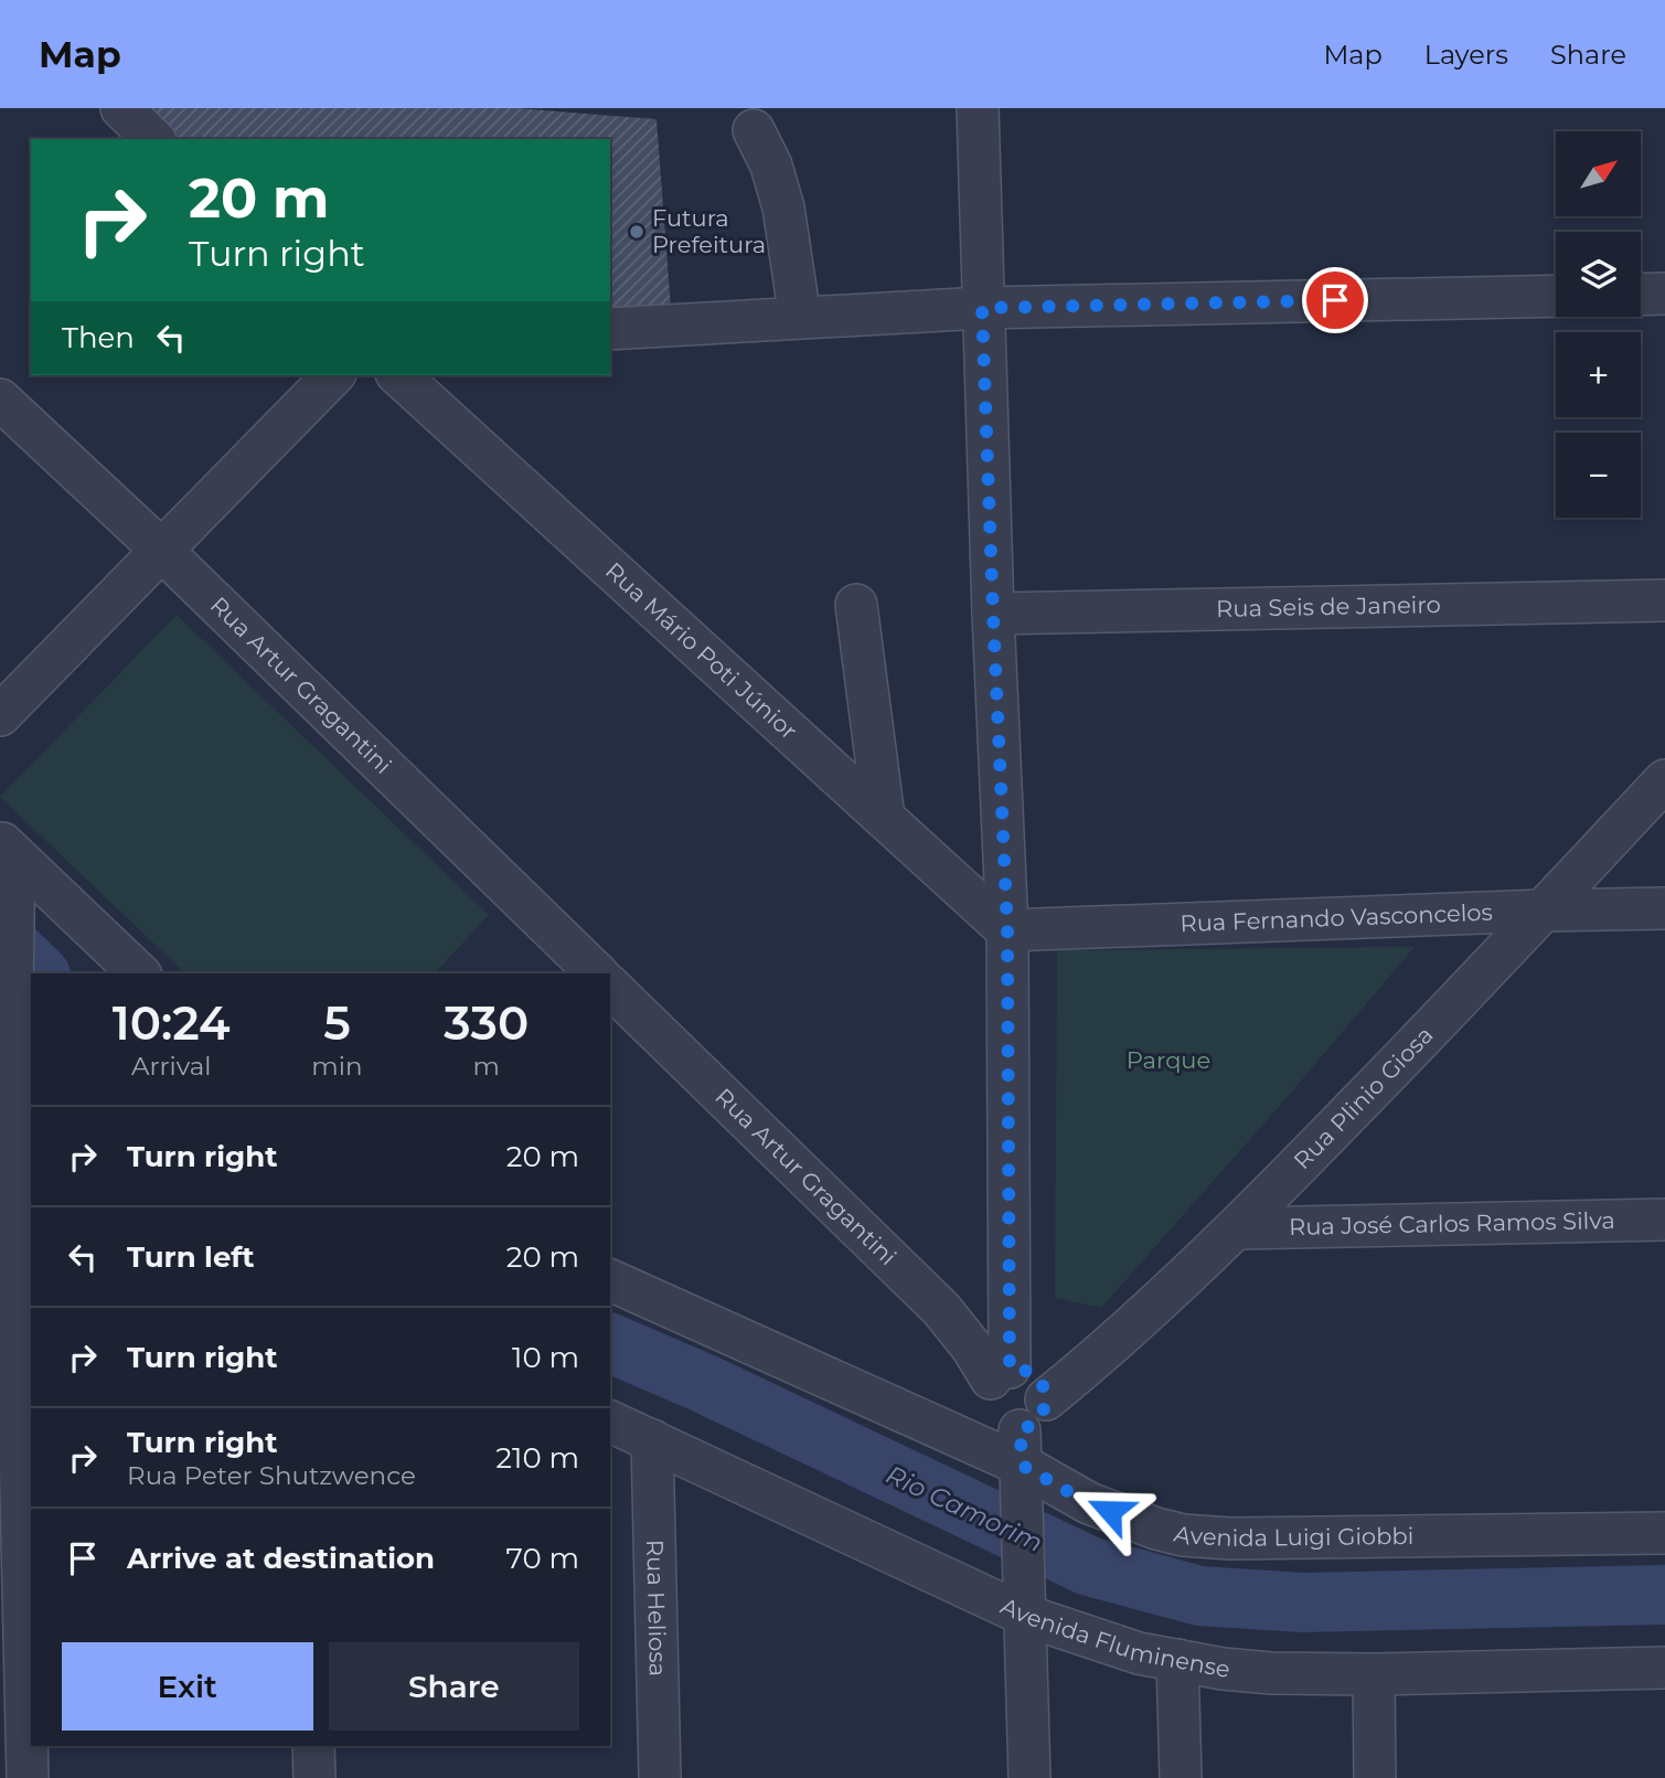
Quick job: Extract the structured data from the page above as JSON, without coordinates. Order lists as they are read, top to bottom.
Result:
{
  "streets": {
    "street": [
      "Rua Seis de Janeiro",
      "Rua Mário Poti Júnior",
      "Rua Artur Gragantini",
      "Rua Fernando Vasconcelos",
      "Rua Plinio Giosa",
      "Rua José Carlos Ramos Silva",
      "Avenida Luigi Giobbi",
      "Rua Heliosa",
      "Avenida Fluminense"
    ]
  },
  "crossings": [
    ["Rua Mário Poti Júnior", "Rua Fernando Vasconcelos"],
    ["Rua Fernando Vasconcelos", "Rua Plinio Giosa"],
    ["Rua Plinio Giosa", "Rua José Carlos Ramos Silva"],
    ["Rua Plinio Giosa", "Avenida Luigi Giobbi"],
    ["Rua Heliosa", "Avenida Fluminense"]
  ],
  "water": ["Rio Camorim"],
  "parks": ["Parque"],
  "places": ["Futura Prefeitura"],
  "north": "top right",
  "page": {
    "header": "Map",
    "nav": ["Map", "Layers", "Share"],
    "map_buttons": ["+", "−"],
    "turn": ["20 m", "Turn right"],
    "then": "Then",
    "eta": [
      "10:24",
      "Arrival",
      "5",
      "min",
      "330",
      "m"
    ],
    "list": [
      {
        "name": "Turn right",
        "value": "20 m"
      },
      {
        "name": "Turn left",
        "value": "20 m"
      },
      {
        "name": "Turn right",
        "value": "10 m"
      },
      {
        "name": "Turn right",
        "note": "Rua Peter Shutzwence",
        "value": "210 m"
      },
      {
        "name": "Arrive at destination",
        "value": "70 m"
      }
    ],
    "buttons": ["Exit", "Share"]
  }
}
